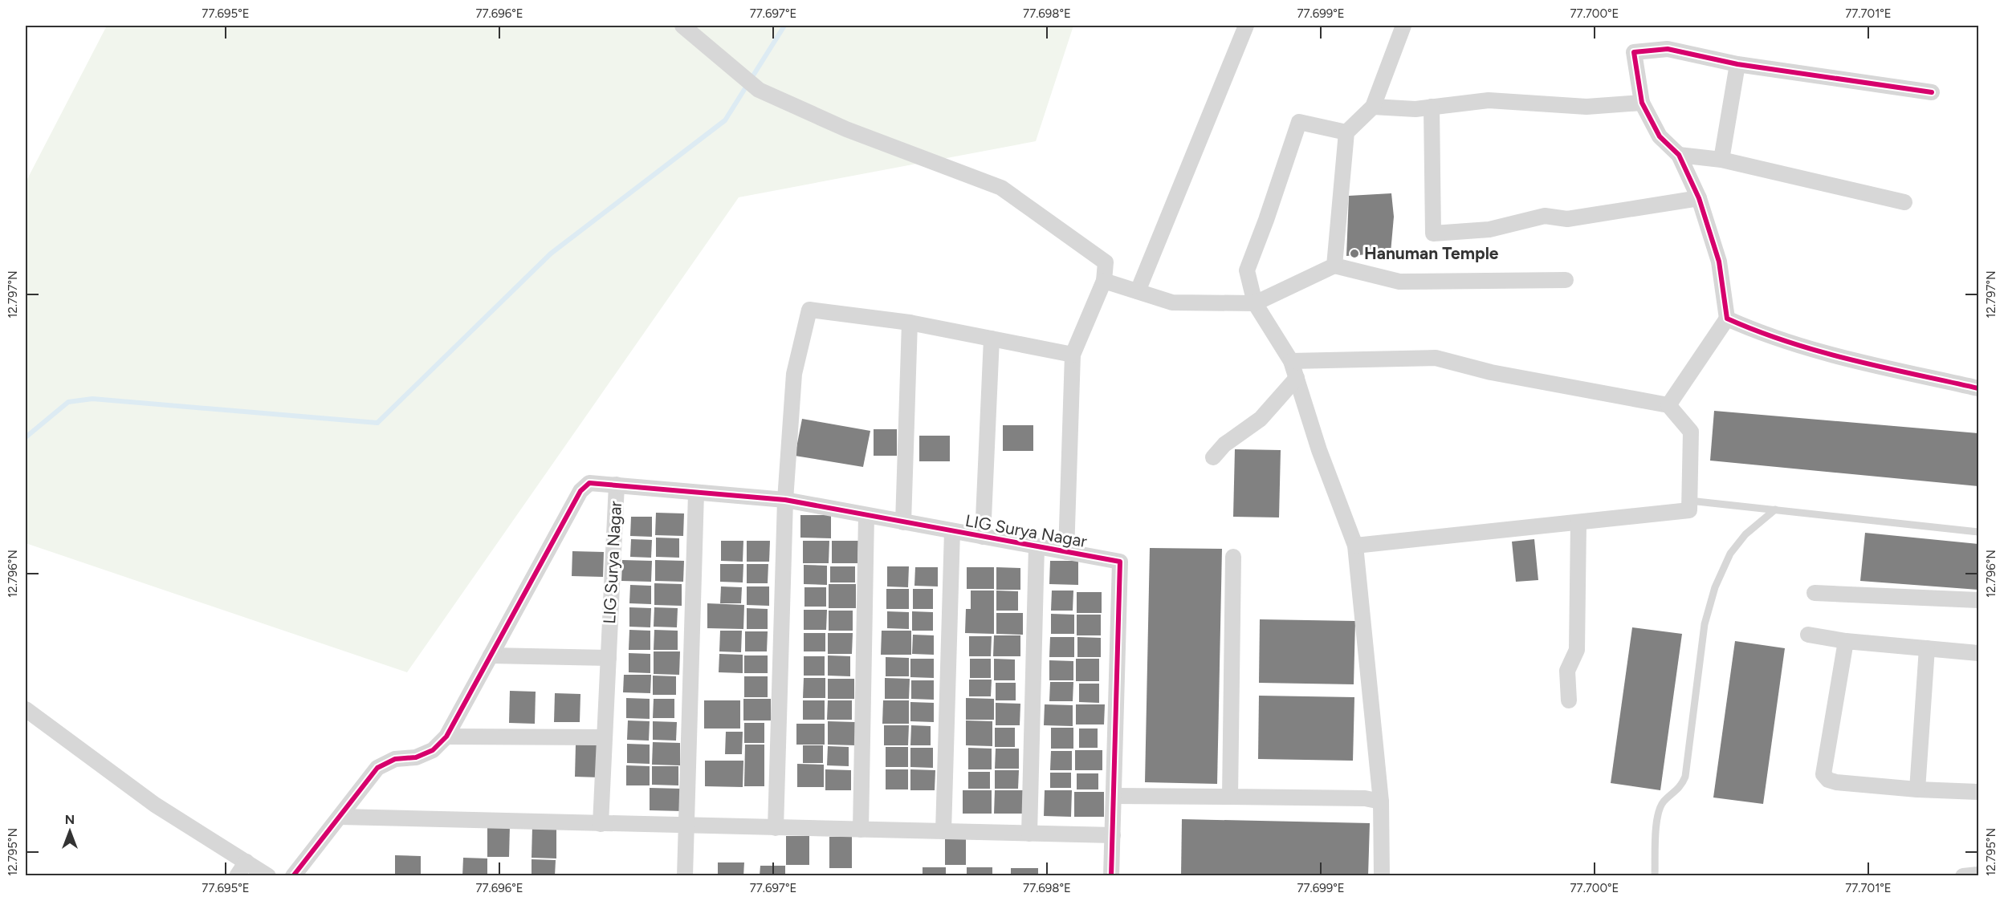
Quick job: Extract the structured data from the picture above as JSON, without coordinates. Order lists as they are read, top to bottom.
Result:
{
  "streets": {
    "street": ["LIG Surya Nagar"]
  },
  "places": ["Hanuman Temple"],
  "north": "top",
  "coordinates": [
    "77.695°E",
    "77.696°E",
    "77.697°E",
    "77.698°E",
    "77.699°E",
    "77.700°E",
    "77.701°E",
    "12.797°N",
    "12.796°N",
    "12.795°N"
  ]
}
